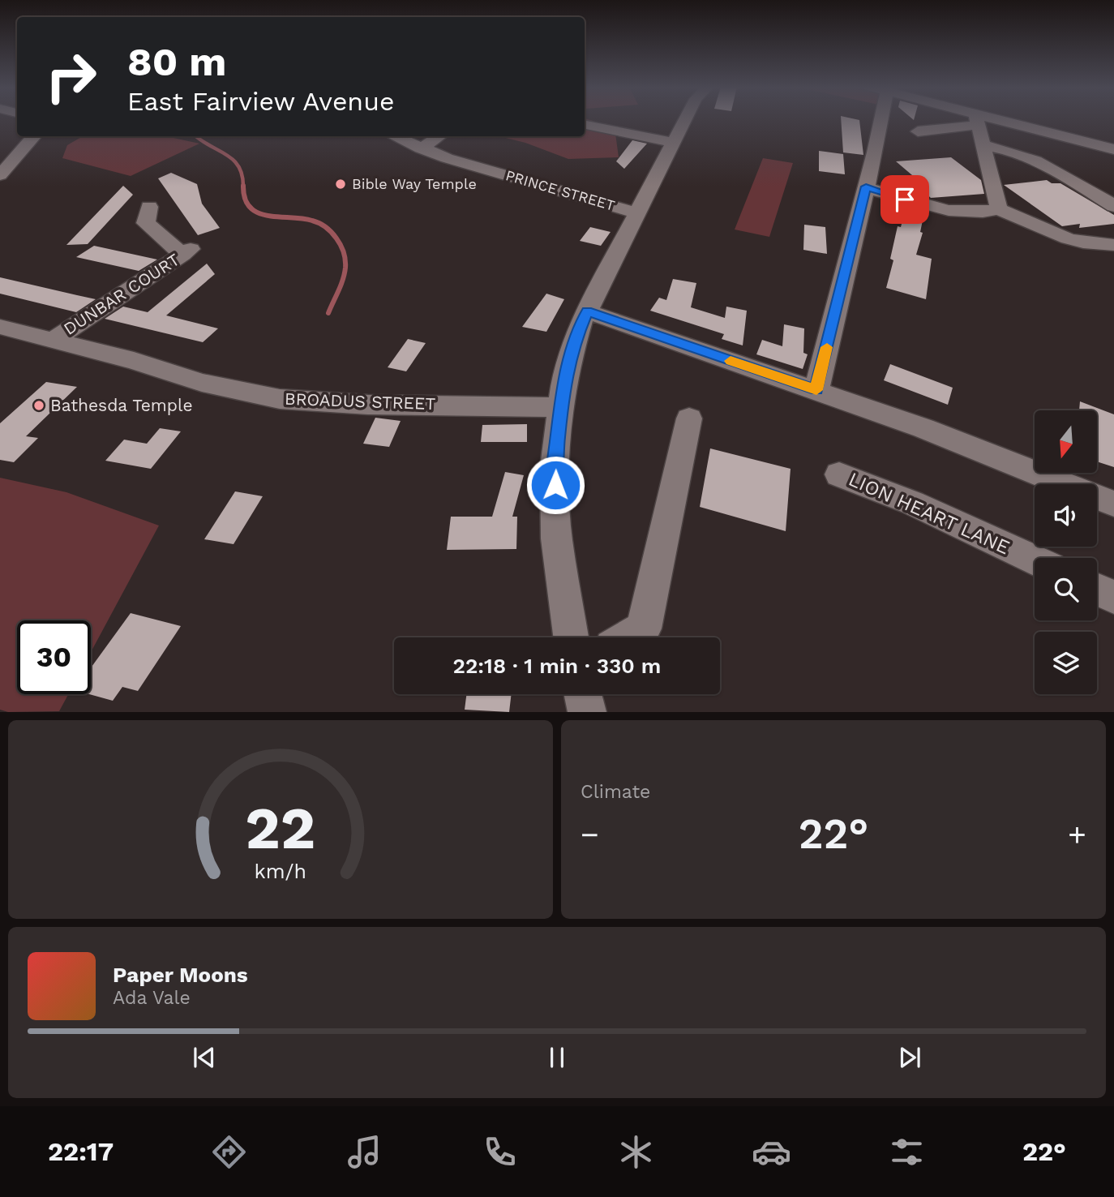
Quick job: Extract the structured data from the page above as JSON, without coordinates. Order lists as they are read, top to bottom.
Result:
{
  "streets": {
    "street": [
      "PRINCE STREET",
      "DUNBAR COURT",
      "BROADUS STREET",
      "LION HEART LANE"
    ]
  },
  "crossings": [
    ["DUNBAR COURT", "BROADUS STREET"]
  ],
  "places": ["Bible Way Temple", "Bathesda Temple"],
  "north": "bottom",
  "page": {
    "turn": ["80 m", "East Fairview Avenue"],
    "limit": "30",
    "trip": "22:18 · 1 min · 330 m",
    "tile": "Climate",
    "heat": ["−", "22°", "+"],
    "song": ["Paper Moons", "Ada Vale"],
    "tabs": ["22:17", "22°"],
    "gauge": ["22", "km/h"]
  }
}
